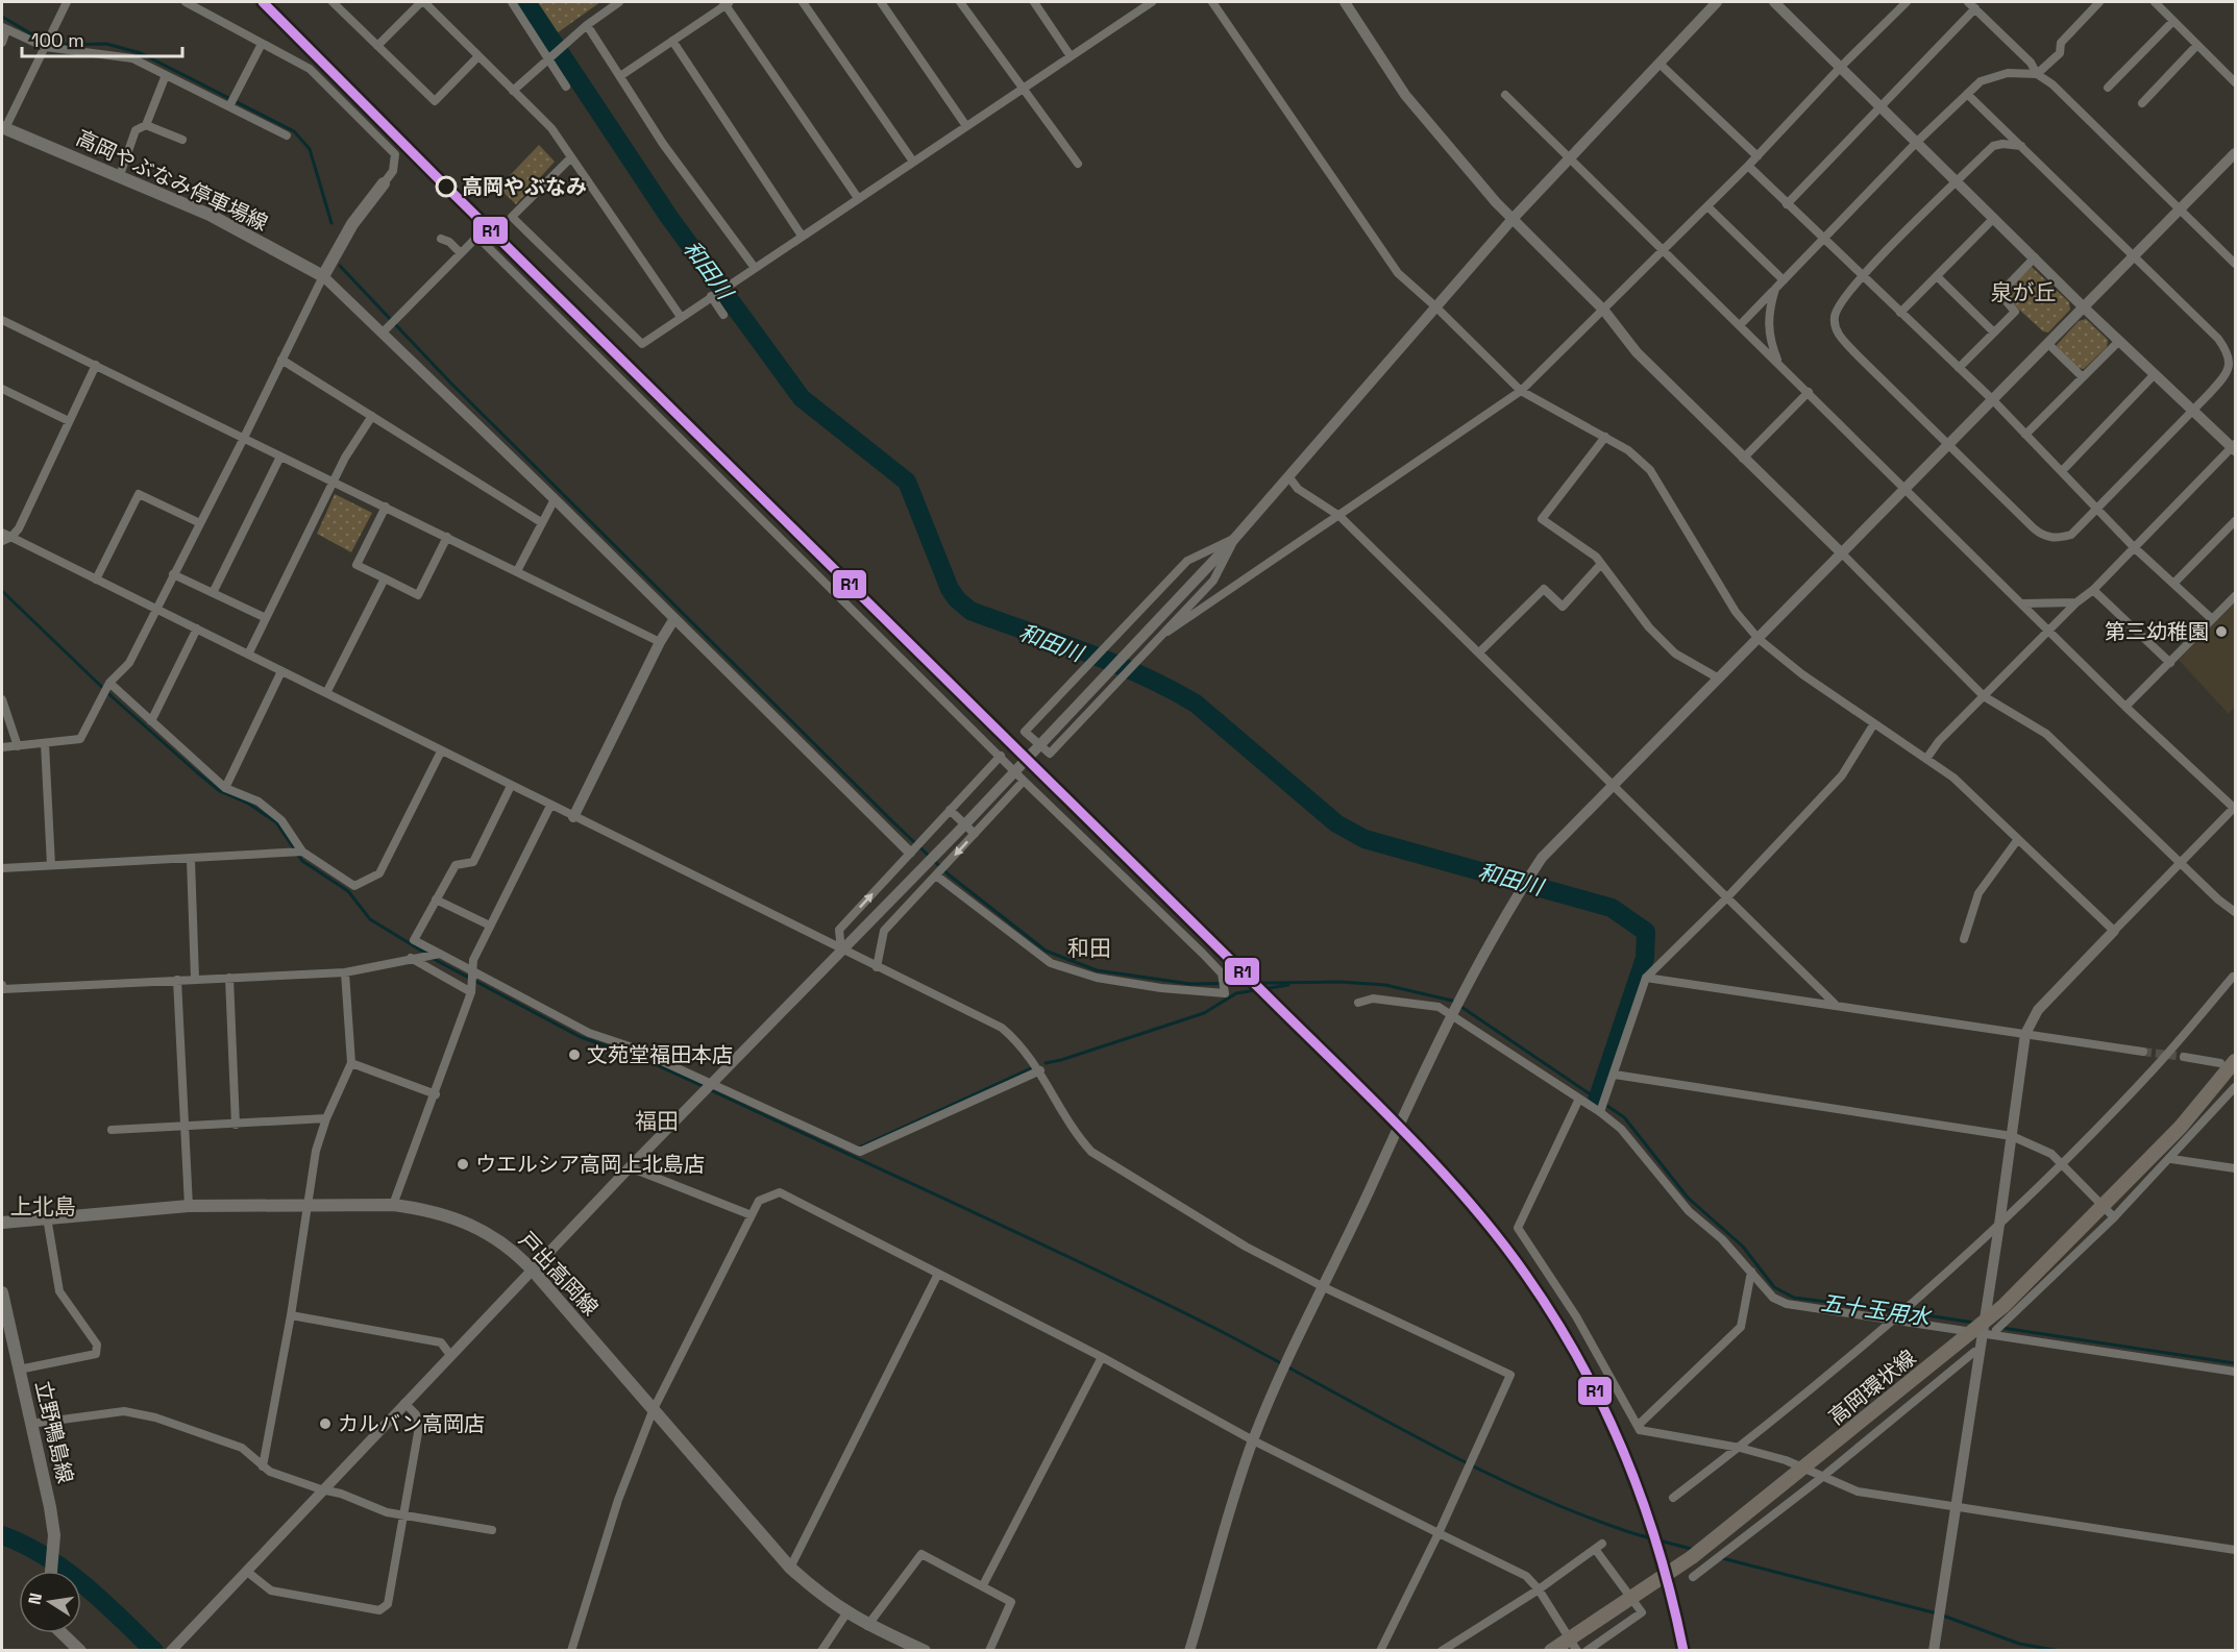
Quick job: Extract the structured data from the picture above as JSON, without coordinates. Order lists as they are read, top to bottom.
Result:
{
  "streets": {
    "main road": [
      "高岡やぶなみ停車場線",
      "戸出高岡線",
      "高岡環状線",
      "立野鴨島線"
    ]
  },
  "districts": [
    "泉が丘",
    "和田",
    "福田",
    "上北島"
  ],
  "water": ["和田川", "五十玉用水"],
  "places": [
    "高岡やぶなみ",
    "第三幼稚園",
    "文苑堂福田本店",
    "ウエルシア高岡上北島店",
    "カルバン高岡店"
  ],
  "lines": ["transit line R1"],
  "scale_bar": "100 m",
  "north": "left"
}
